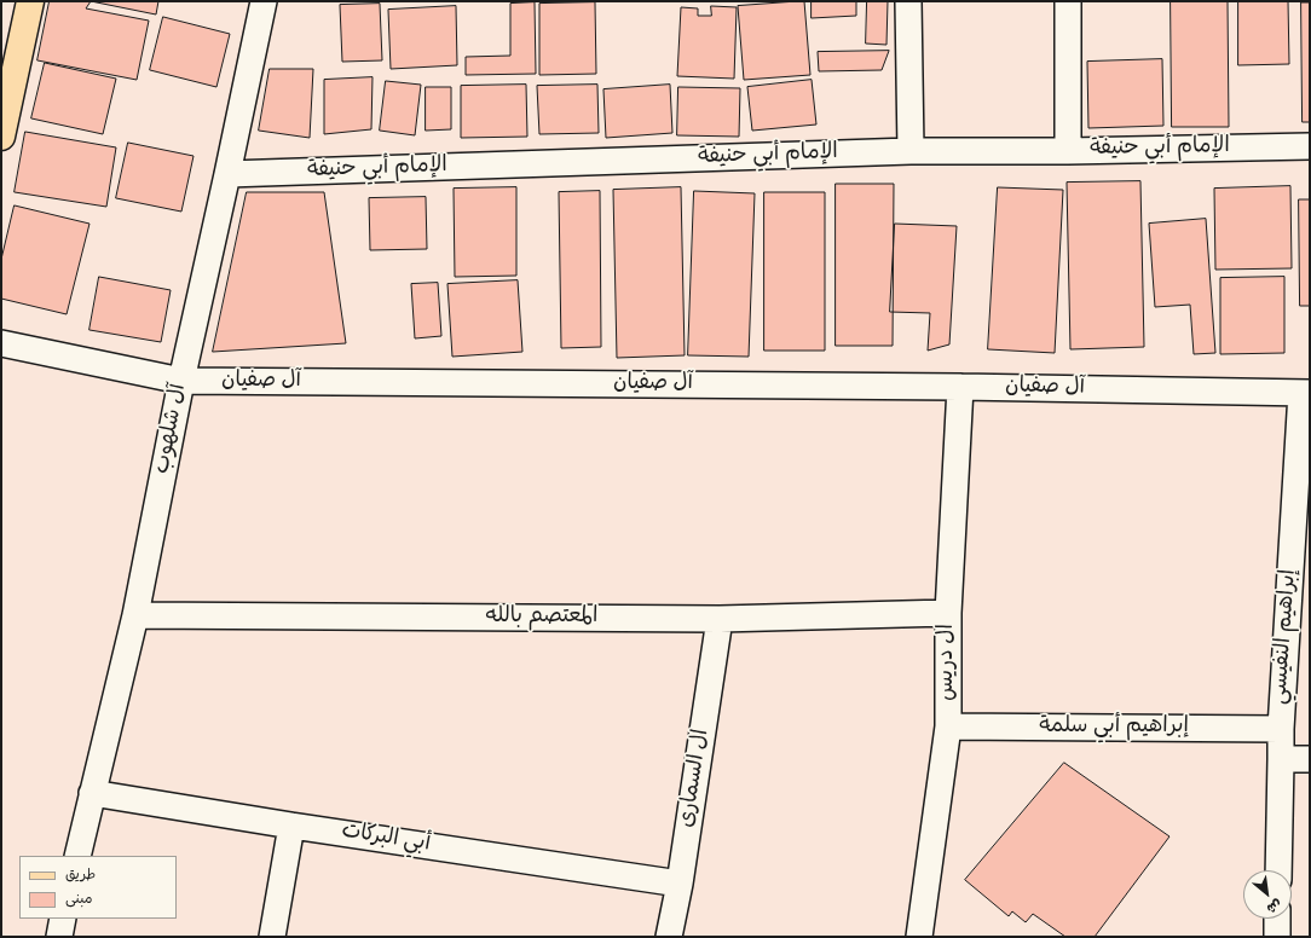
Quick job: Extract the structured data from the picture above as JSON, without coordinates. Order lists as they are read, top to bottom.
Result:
{
  "streets": {
    "street": [
      "الإمام أبي حنيفة",
      "آل صفيان",
      "آل شلهوب",
      "المعتصم بالله",
      "إبراهيم النفيسي",
      "ال دريس",
      "إبراهيم أبي سلمة",
      "ال السمارى",
      "أبي البركات"
    ]
  },
  "crossings": [
    ["الإمام أبي حنيفة", "آل شلهوب"],
    ["آل صفيان", "آل شلهوب"],
    ["آل صفيان", "إبراهيم النفيسي"],
    ["آل صفيان", "ال دريس"],
    ["آل شلهوب", "المعتصم بالله"],
    ["آل شلهوب", "أبي البركات"],
    ["المعتصم بالله", "ال دريس"],
    ["المعتصم بالله", "ال السمارى"],
    ["إبراهيم النفيسي", "إبراهيم أبي سلمة"],
    ["ال دريس", "إبراهيم أبي سلمة"],
    ["ال السمارى", "أبي البركات"]
  ],
  "legend": ["طريق", "مبنى"],
  "north": "bottom right"
}
